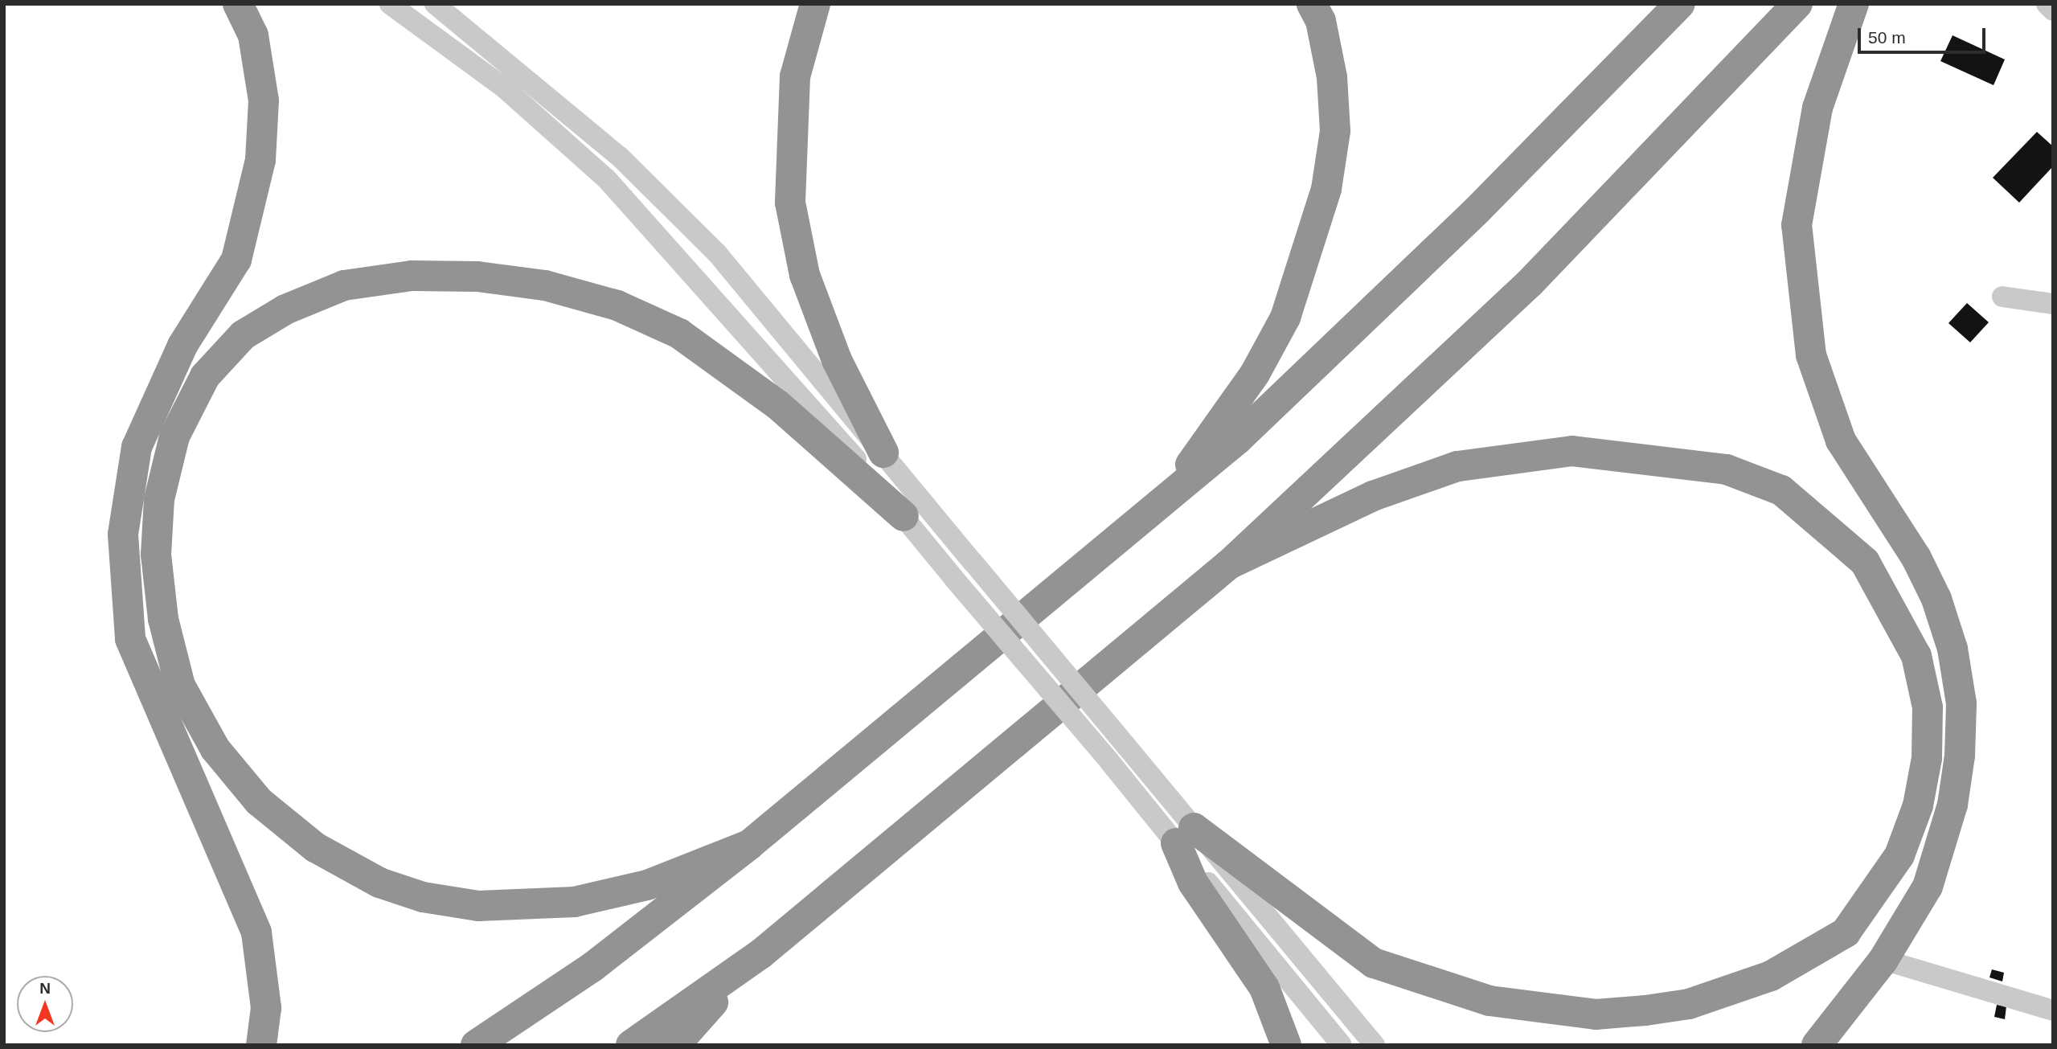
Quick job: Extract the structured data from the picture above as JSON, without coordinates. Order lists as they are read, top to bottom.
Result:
{
  "scale_bar": "50 m",
  "north": "top"
}
